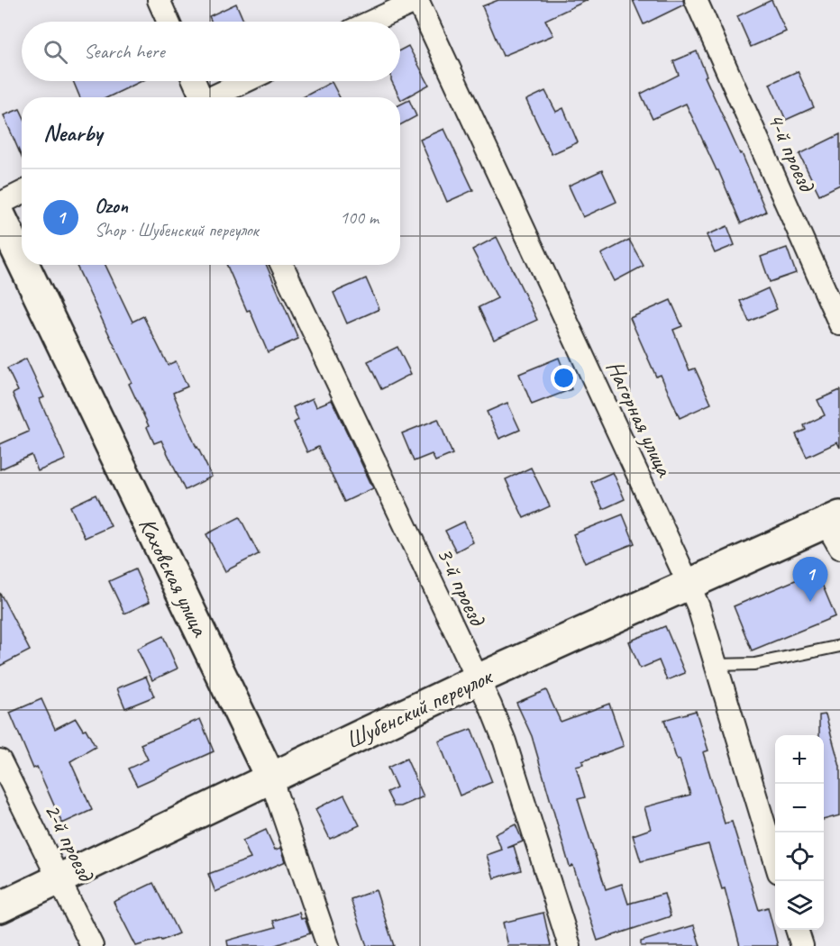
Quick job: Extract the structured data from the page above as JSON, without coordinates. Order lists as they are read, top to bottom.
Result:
{
  "streets": {
    "main road": ["Каховская улица", "Шубенский переулок"],
    "street": [
      "4-й проезд",
      "Нагорная улица",
      "3-й проезд",
      "2-й проезд"
    ]
  },
  "crossings": [
    ["Нагорная улица", "Шубенский переулок"],
    ["Каховская улица", "Шубенский переулок"],
    ["3-й проезд", "Шубенский переулок"],
    ["Шубенский переулок", "2-й проезд"]
  ],
  "page": {
    "search": "Search here",
    "heading": "Nearby",
    "list": [
      {
        "mark": "1",
        "name": "Ozon",
        "note": "Shop · Шубенский переулок",
        "value": "100 m"
      }
    ],
    "pins": "1",
    "map_buttons": ["+", "−"]
  }
}
